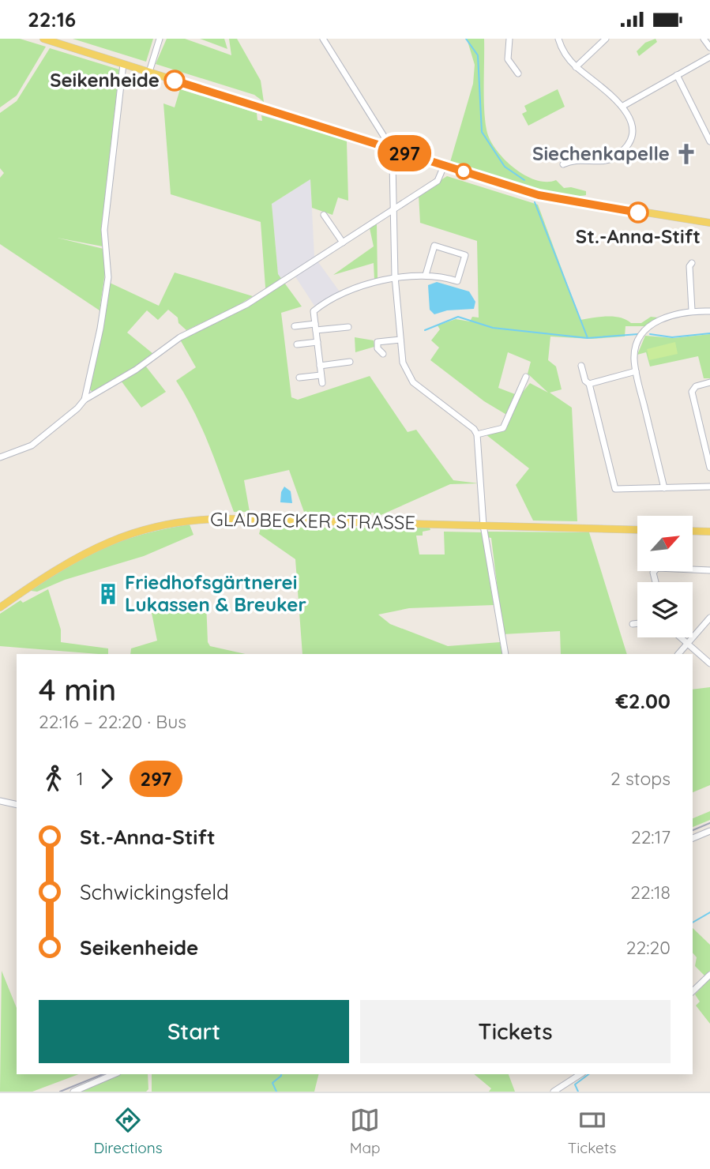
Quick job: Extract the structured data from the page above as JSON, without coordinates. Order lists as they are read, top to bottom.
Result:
{
  "streets": {
    "main road": ["GLADBECKER STRASSE"]
  },
  "places": {
    "other": ["Seikenheide", "St.-Anna-Stift"],
    "church": ["Siechenkapelle"],
    "building": ["Friedhofsgärtnerei Lukassen & Breuker"]
  },
  "lines": ["bus line 297"],
  "north": "top right",
  "page": {
    "status": "22:16",
    "on_map": "297",
    "heading": ["4 min", "22:16 – 22:20 · Bus", "€2.00"],
    "legs": ["1", "297", "2 stops"],
    "list": [
      {
        "name": "St.-Anna-Stift",
        "value": "22:17"
      },
      {
        "name": "Schwickingsfeld",
        "value": "22:18"
      },
      {
        "name": "Seikenheide",
        "value": "22:20"
      }
    ],
    "buttons": ["Start", "Tickets"],
    "tabs": ["Directions", "Map", "Tickets"]
  }
}
